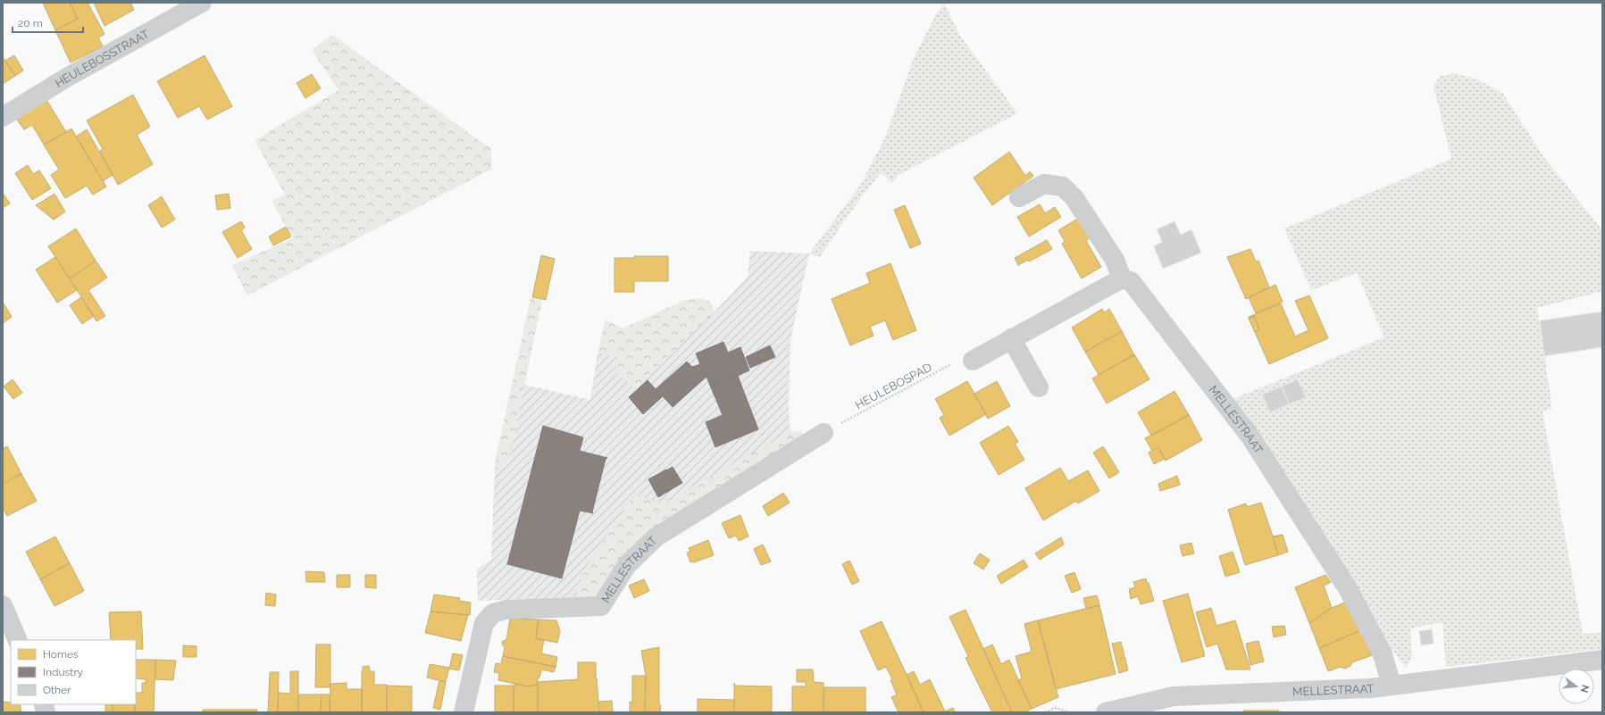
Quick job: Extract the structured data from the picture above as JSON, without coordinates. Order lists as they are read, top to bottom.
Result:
{
  "streets": {
    "street": ["HEULEBOSSTRAAT", "MELLESTRAAT"],
    "path": ["HEULEBOSPAD"]
  },
  "crossings": [
    ["HEULEBOSPAD", "MELLESTRAAT"]
  ],
  "legend": ["Homes", "Industry", "Other"],
  "scale_bar": "20 m",
  "north": "right"
}
